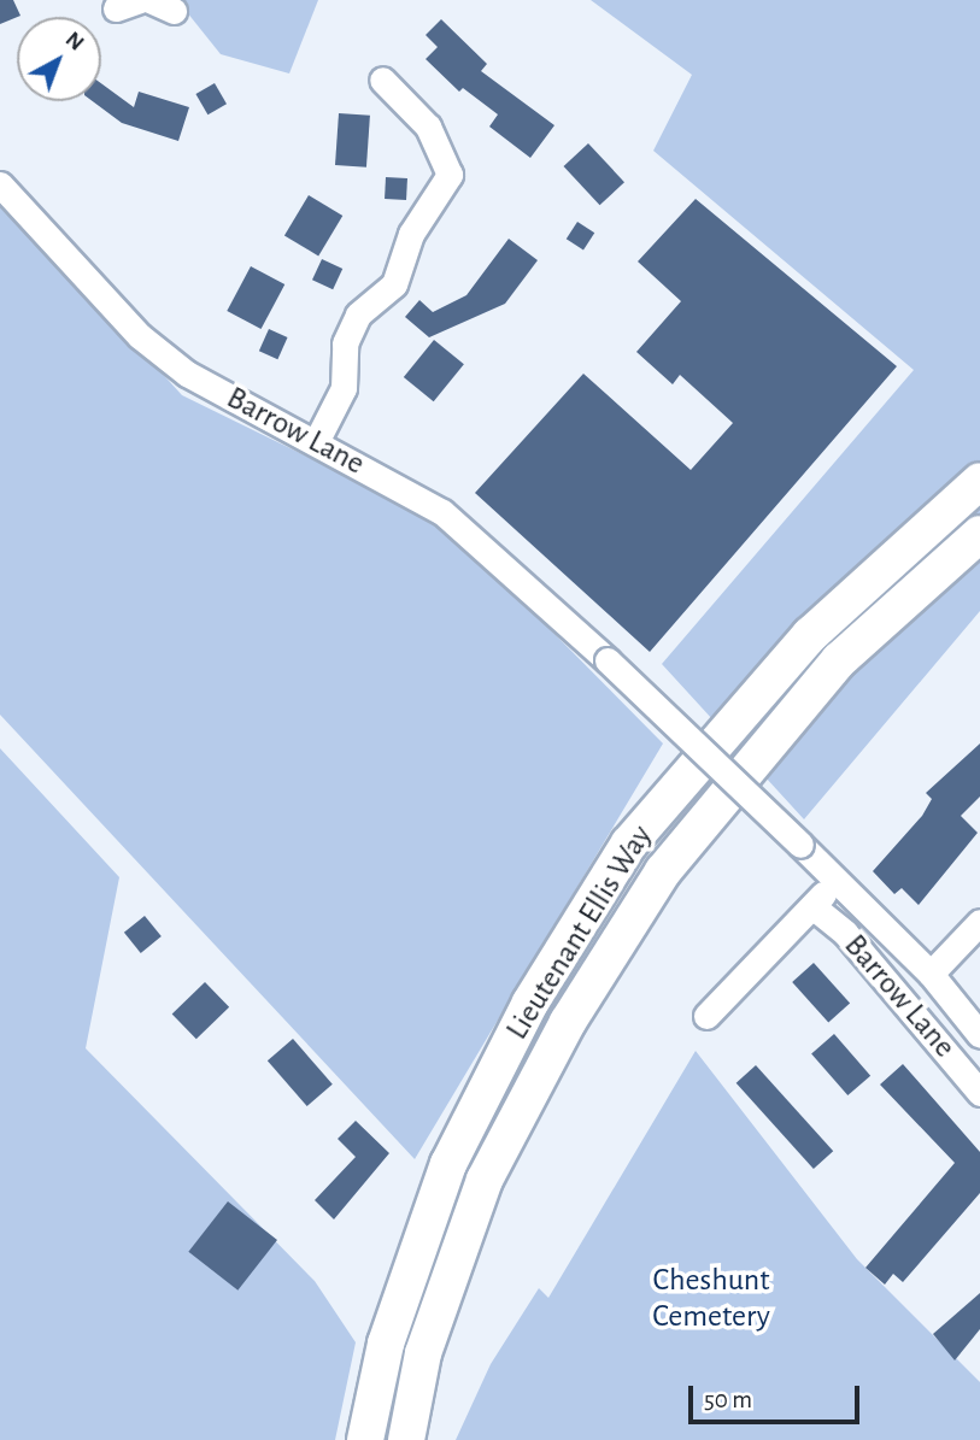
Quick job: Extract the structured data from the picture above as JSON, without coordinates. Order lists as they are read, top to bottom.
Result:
{
  "streets": {
    "main road": ["Lieutenant Ellis Way"],
    "street": ["Barrow Lane"]
  },
  "parks": ["Cheshunt Cemetery"],
  "scale_bar": "50 m",
  "north": "top right"
}
